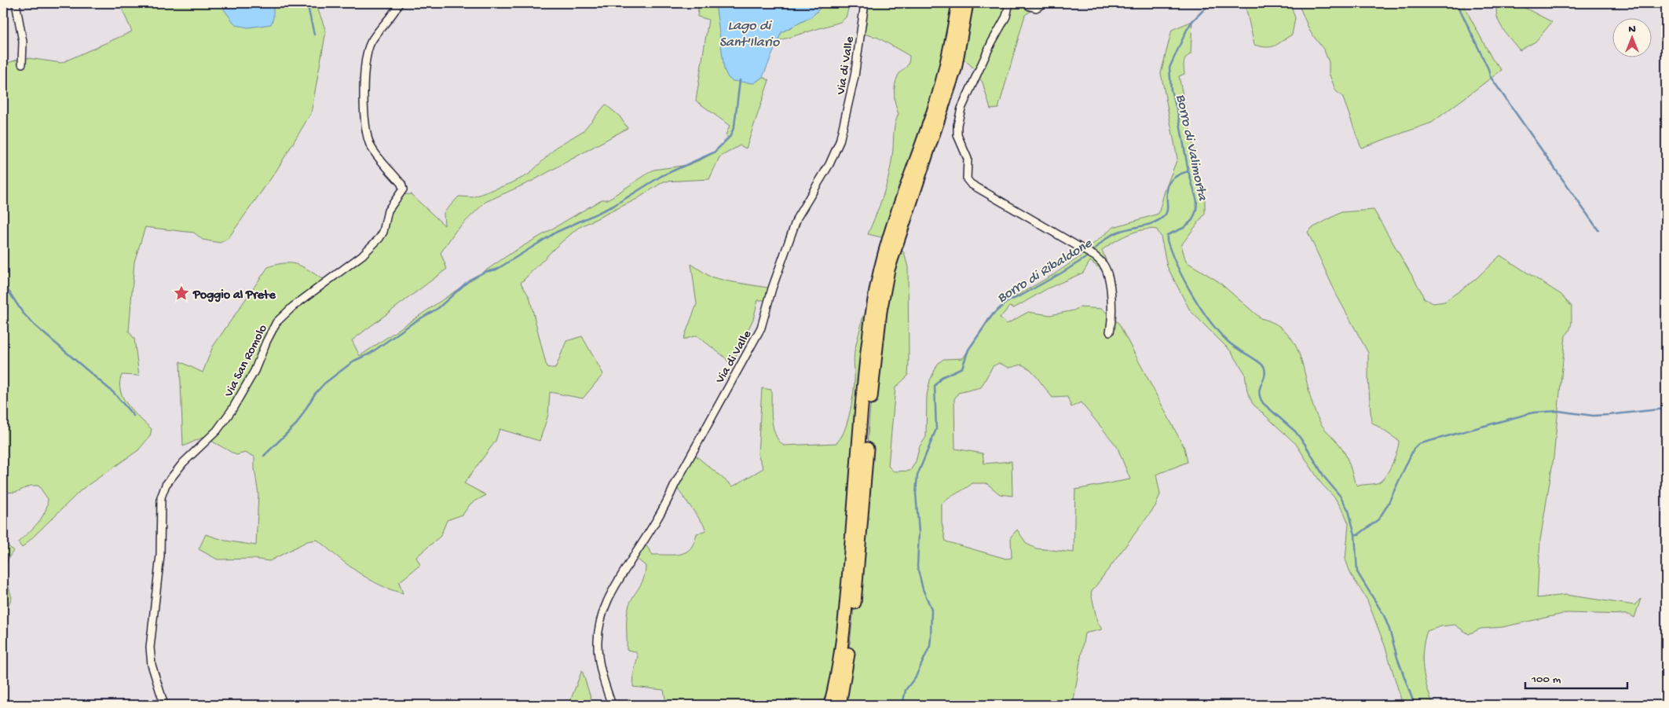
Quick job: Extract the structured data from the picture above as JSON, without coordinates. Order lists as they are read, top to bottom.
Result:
{
  "streets": {
    "street": ["Via di Valle", "Via San Romolo"]
  },
  "water": ["Lago di Sant'Ilario", "Borro di Valimorta", "Borro di Ribaldone"],
  "places": {
    "place": ["Poggio al Prete"]
  },
  "scale_bar": "100 m",
  "north": "top"
}
